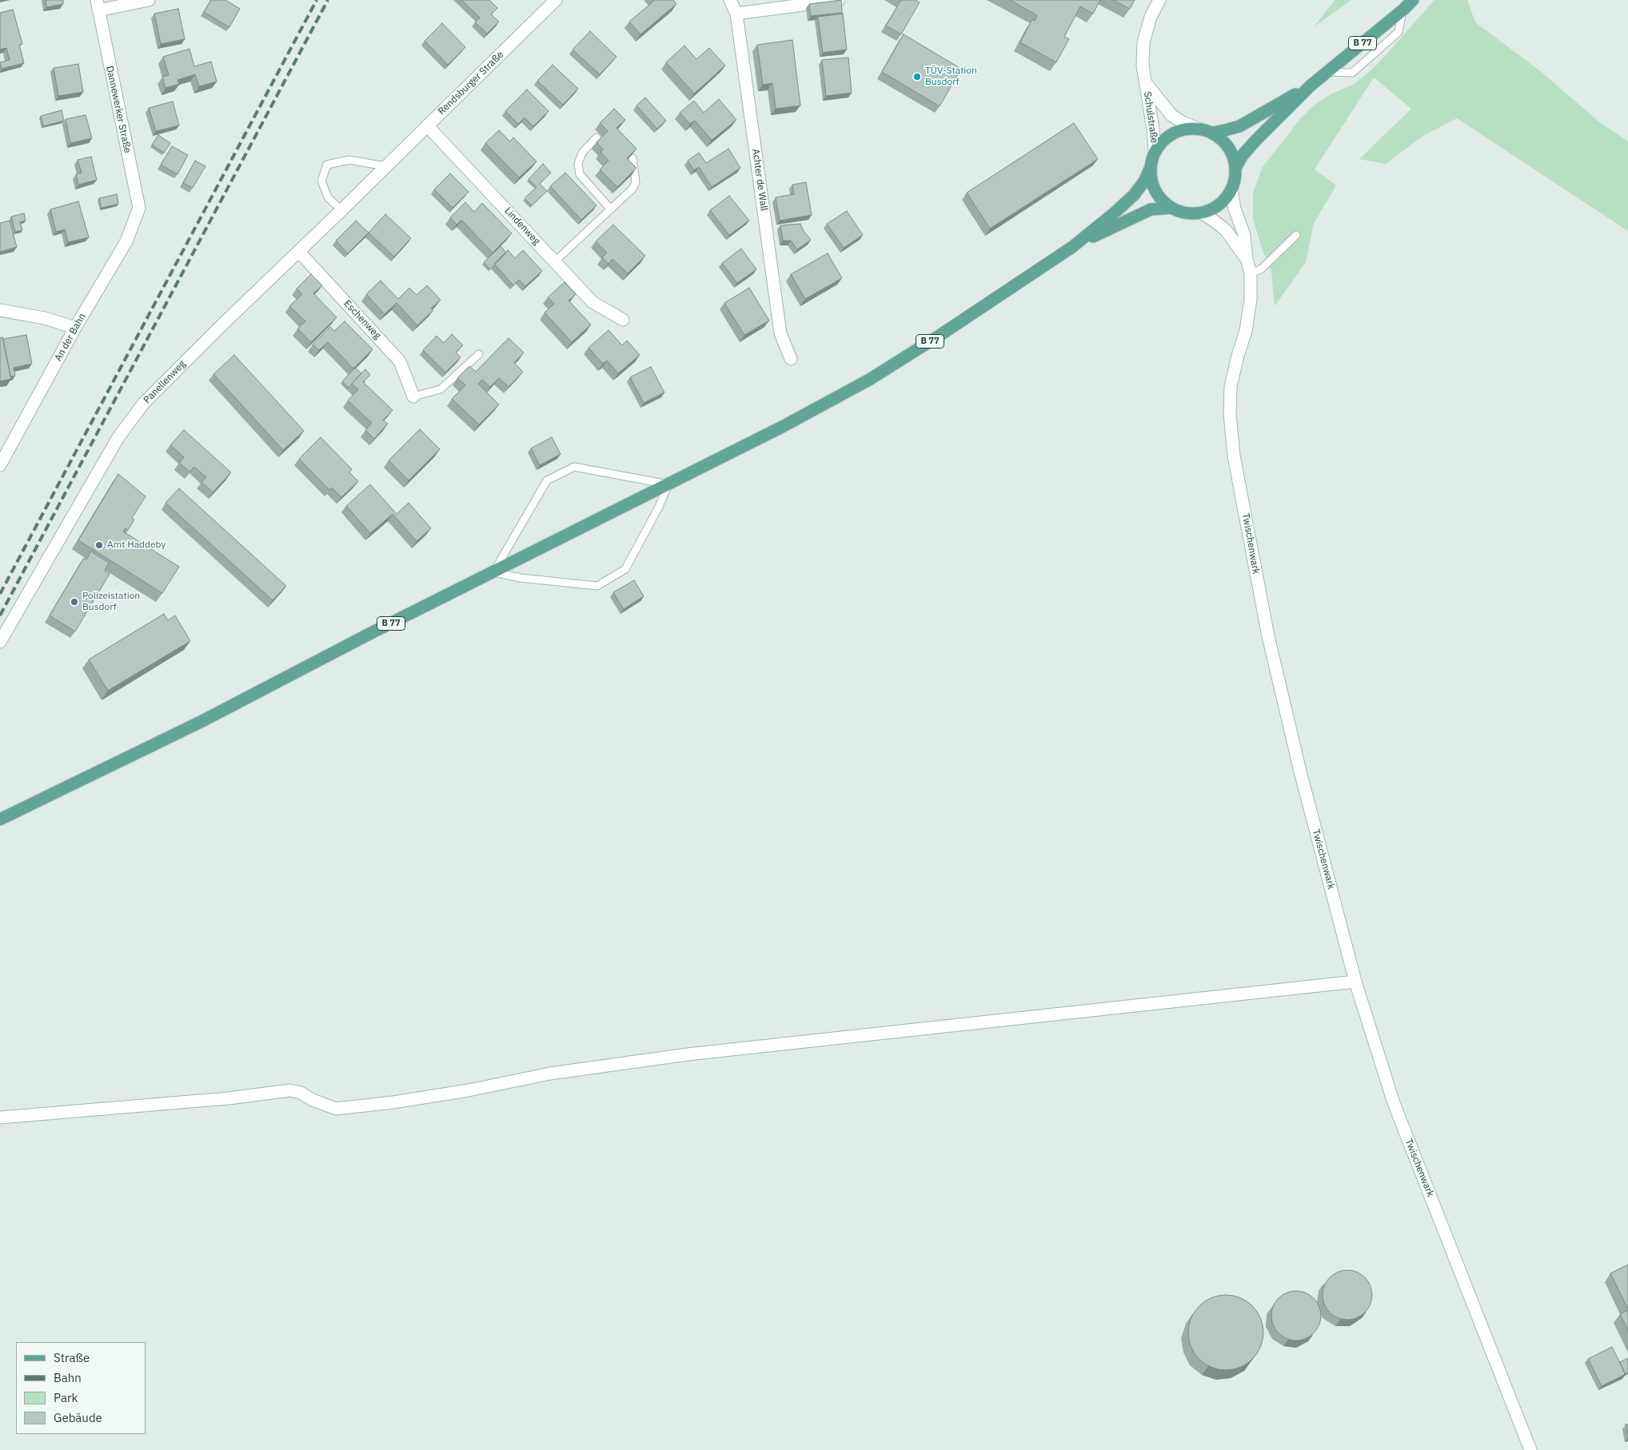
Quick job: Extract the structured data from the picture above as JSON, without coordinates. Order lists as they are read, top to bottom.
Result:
{
  "streets": {
    "main road": ["B 77"],
    "street": [
      "Rendsburger Straße",
      "Dannewerker Straße",
      "Schulstraße",
      "Achter de Wall",
      "Lindenweg",
      "Eschenweg",
      "An der Bahn",
      "Panellenweg",
      "Twischenwark"
    ]
  },
  "crossings": [
    ["B 77", "Schulstraße"],
    ["B 77", "Twischenwark"],
    ["Rendsburger Straße", "Lindenweg"],
    ["Rendsburger Straße", "Panellenweg"],
    ["Dannewerker Straße", "An der Bahn"],
    ["Schulstraße", "Twischenwark"],
    ["Eschenweg", "Panellenweg"]
  ],
  "places": ["TÜV-Station Busdorf", "Amt Haddeby", "Polizeistation Busdorf"],
  "legend": [
    "Straße",
    "Bahn",
    "Park",
    "Gebäude"
  ]
}
